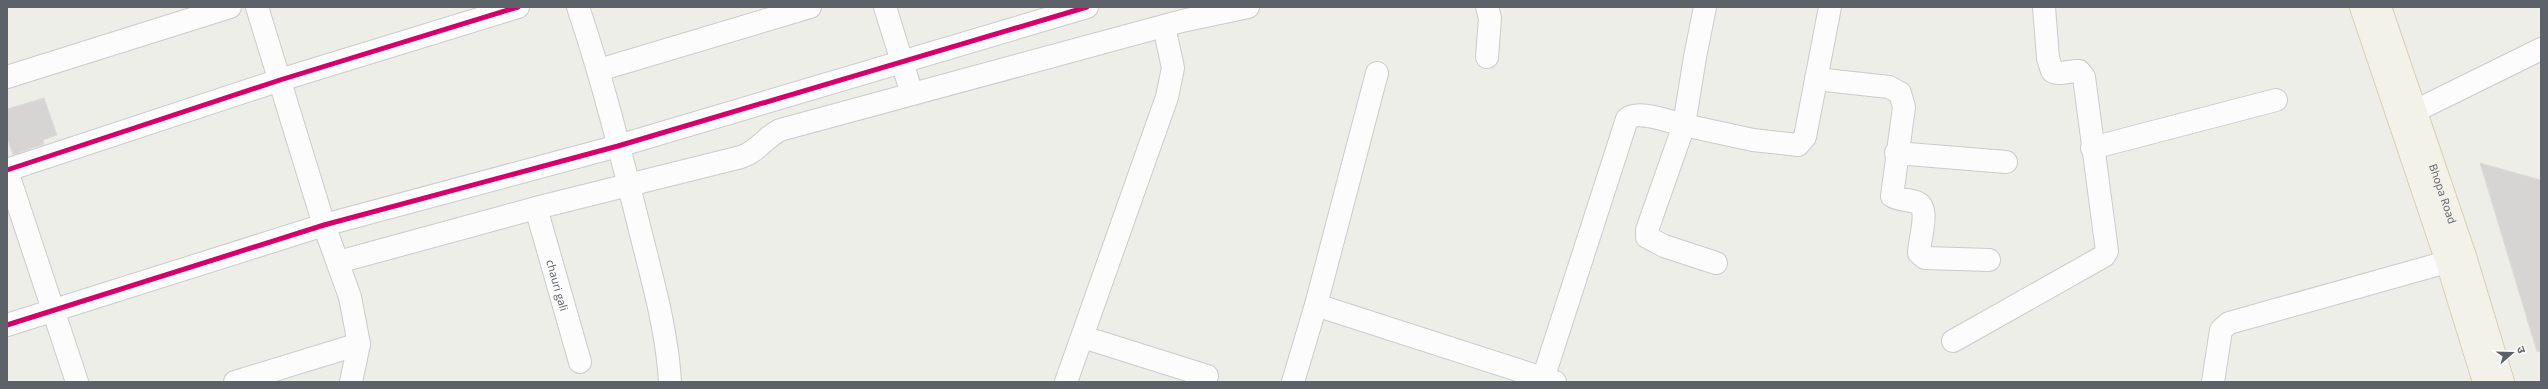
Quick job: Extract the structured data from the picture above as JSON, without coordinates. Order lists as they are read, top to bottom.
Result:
{
  "streets": {
    "main road": ["Bhopa Road"],
    "street": ["chauri gali"]
  },
  "north": "right"
}
